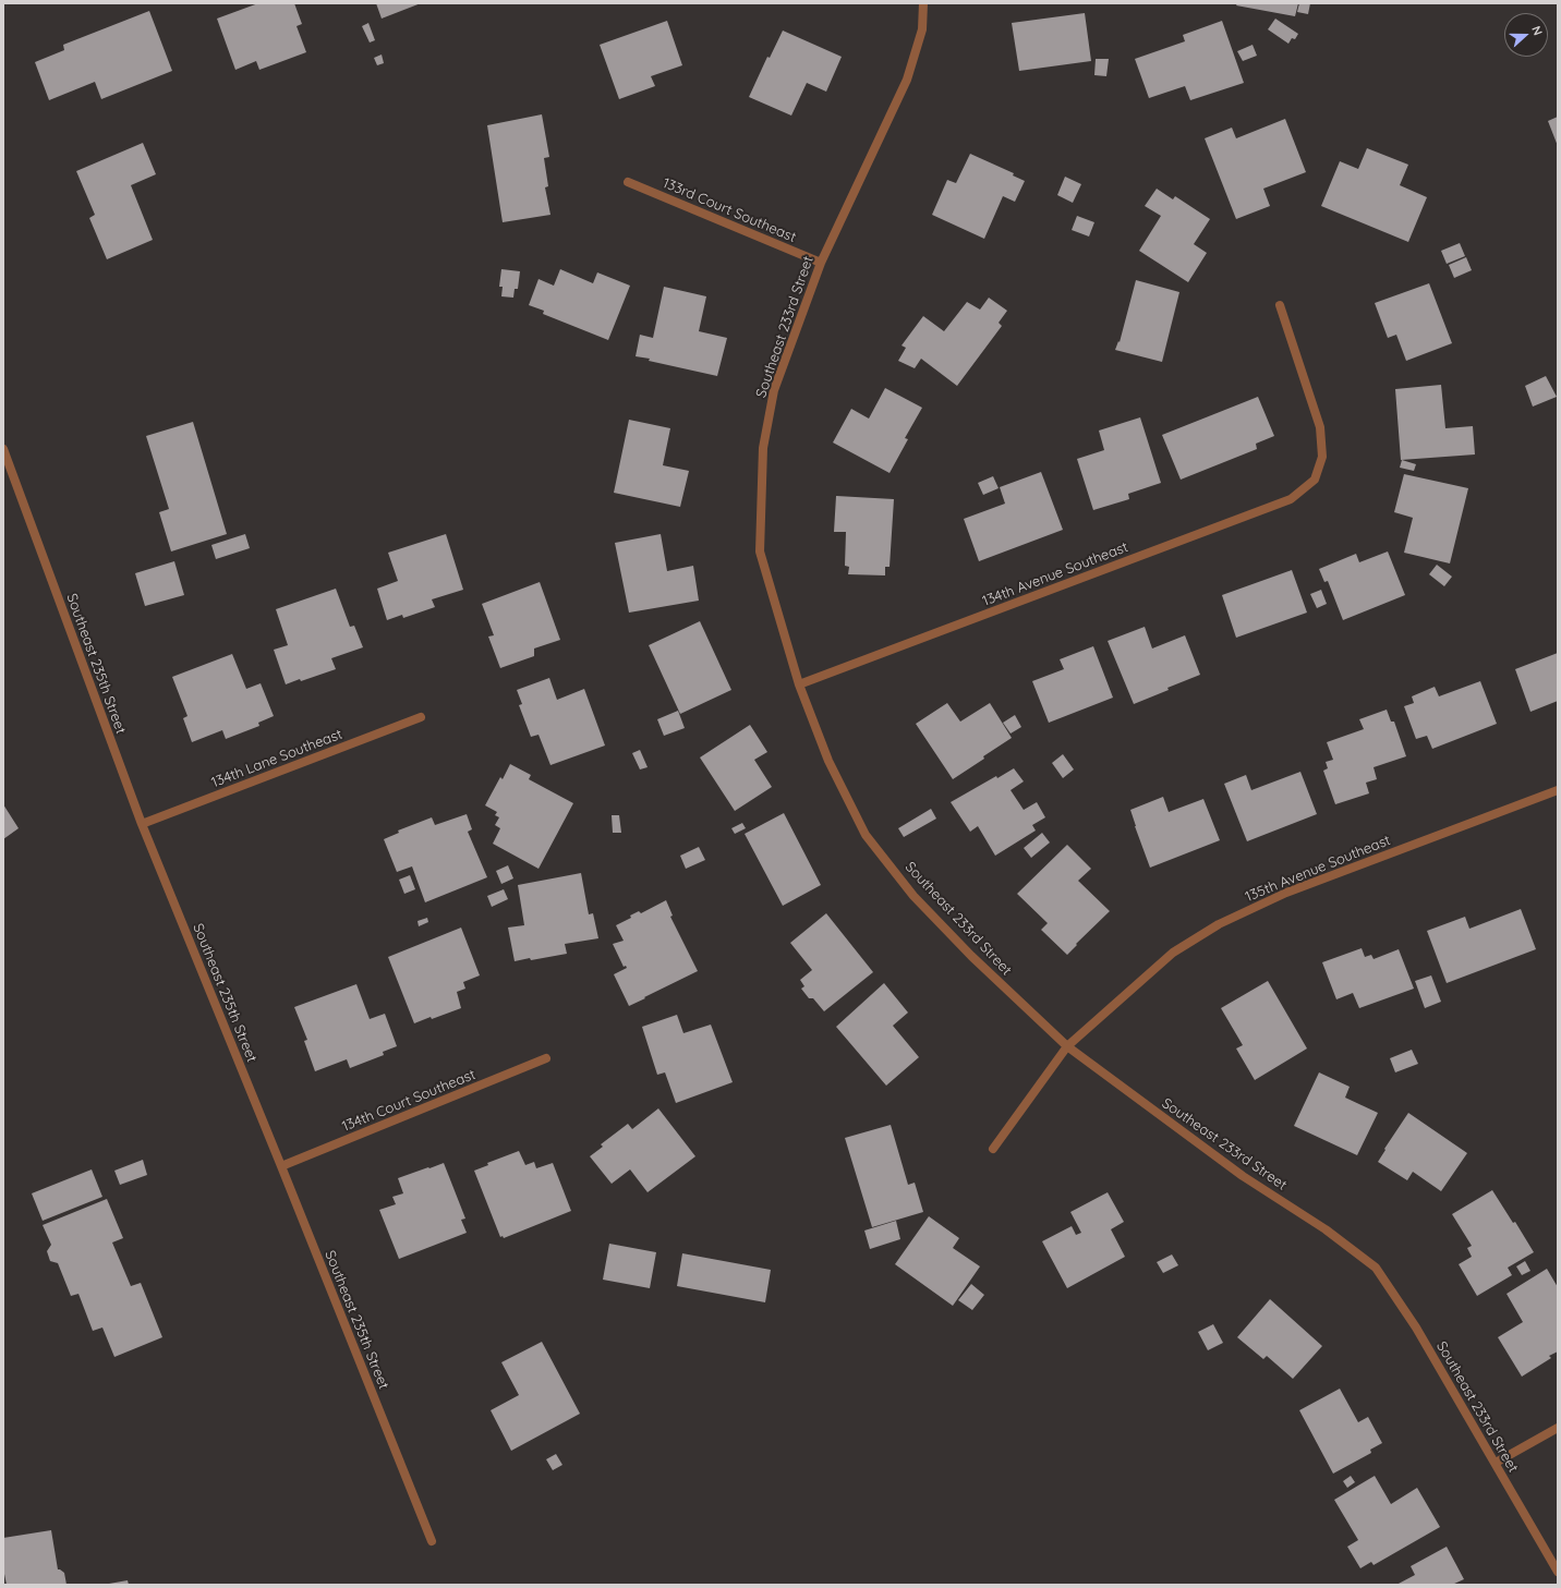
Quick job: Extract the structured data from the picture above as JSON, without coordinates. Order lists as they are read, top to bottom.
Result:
{
  "streets": {
    "street": [
      "133rd Court Southeast",
      "Southeast 233rd Street",
      "134th Avenue Southeast",
      "Southeast 235th Street",
      "134th Lane Southeast",
      "135th Avenue Southeast",
      "134th Court Southeast"
    ]
  },
  "crossings": [
    ["133rd Court Southeast", "Southeast 233rd Street"],
    ["Southeast 233rd Street", "134th Avenue Southeast"],
    ["Southeast 233rd Street", "135th Avenue Southeast"],
    ["Southeast 235th Street", "134th Lane Southeast"],
    ["Southeast 235th Street", "134th Court Southeast"]
  ],
  "north": "right"
}
